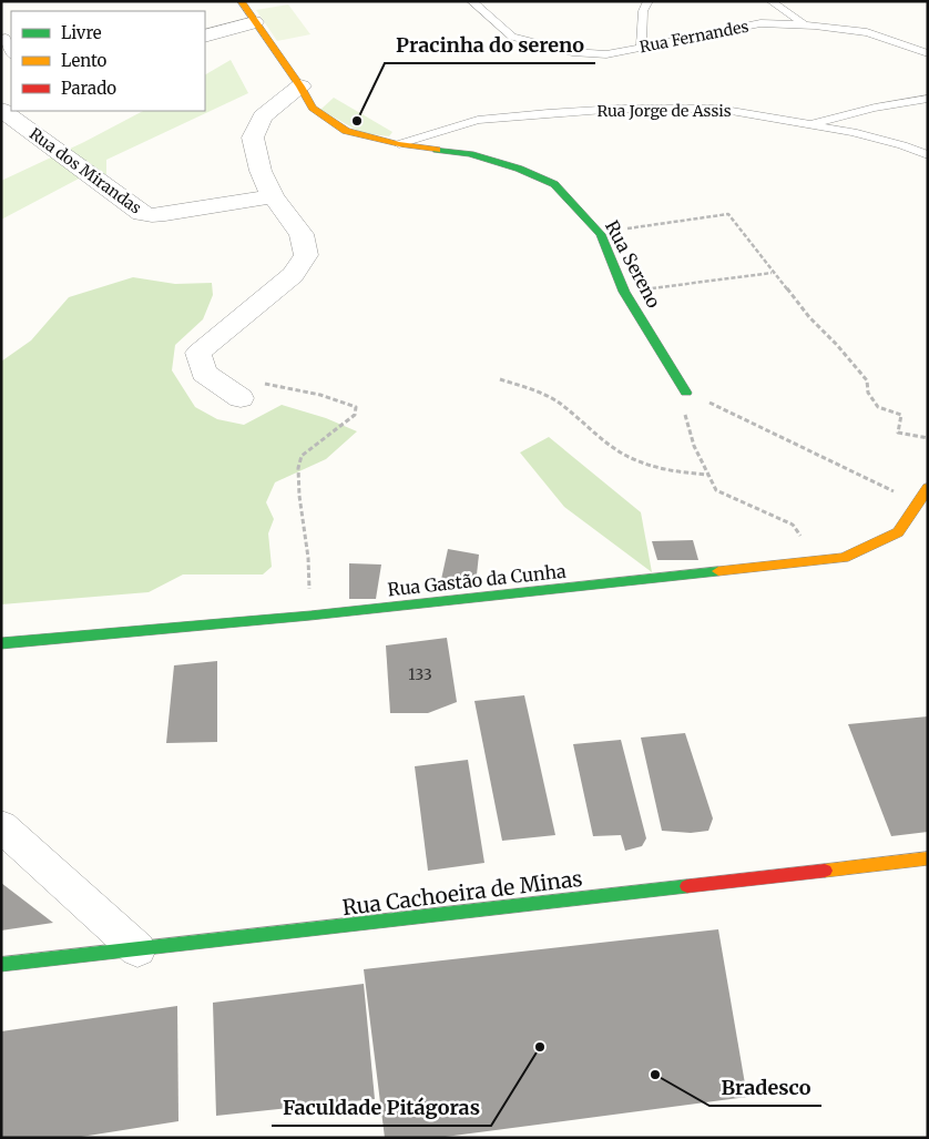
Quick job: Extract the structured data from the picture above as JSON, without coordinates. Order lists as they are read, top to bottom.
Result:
{
  "streets": {
    "street": [
      "Rua dos Mirandas",
      "Rua Sereno",
      "Rua Gastão da Cunha",
      "Rua Cachoeira de Minas"
    ],
    "lane": ["Rua Fernandes", "Rua Jorge de Assis"]
  },
  "crossings": [
    ["Rua Jorge de Assis", "Rua Sereno"]
  ],
  "places": ["Pracinha do sereno", "Faculdade Pitágoras", "Bradesco"],
  "house_numbers": ["133"],
  "legend": ["Livre", "Lento", "Parado"]
}
